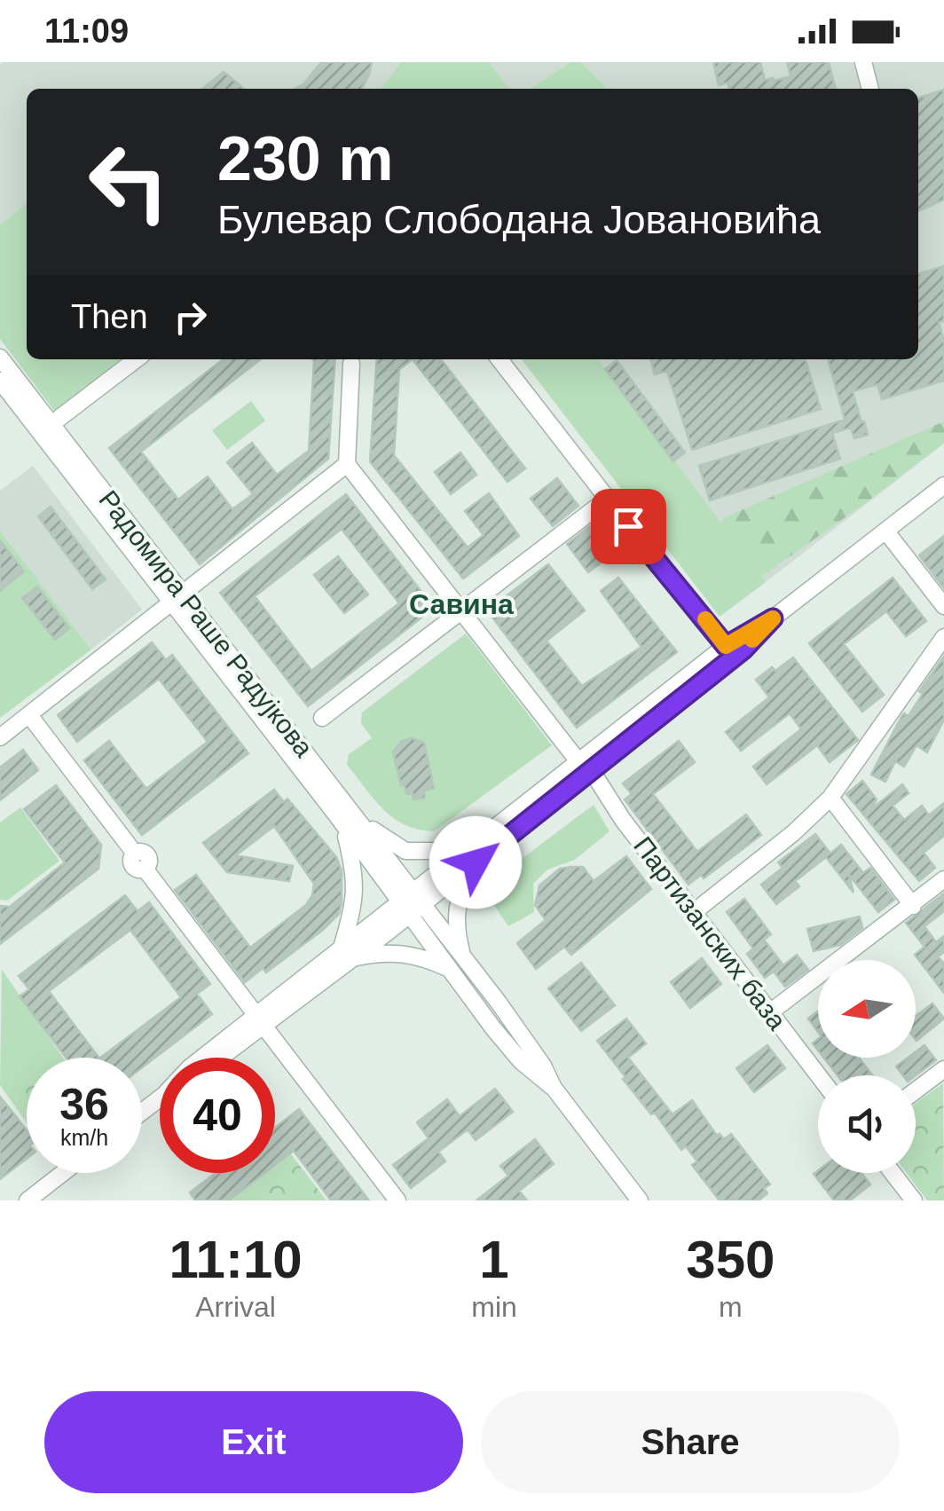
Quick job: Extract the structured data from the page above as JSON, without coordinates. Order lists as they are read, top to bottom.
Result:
{
  "streets": {
    "street": ["Радомира Раше Радујкова", "Партизанских база"]
  },
  "districts": ["Савина"],
  "north": "left",
  "page": {
    "status": "11:09",
    "turn": ["230 m", "Булевар Слободана Јовановића"],
    "then": "Then",
    "speed": "36 km/h",
    "limit": "40",
    "eta": [
      "11:10",
      "Arrival",
      "1",
      "min",
      "350",
      "m"
    ],
    "buttons": ["Exit", "Share"]
  }
}
